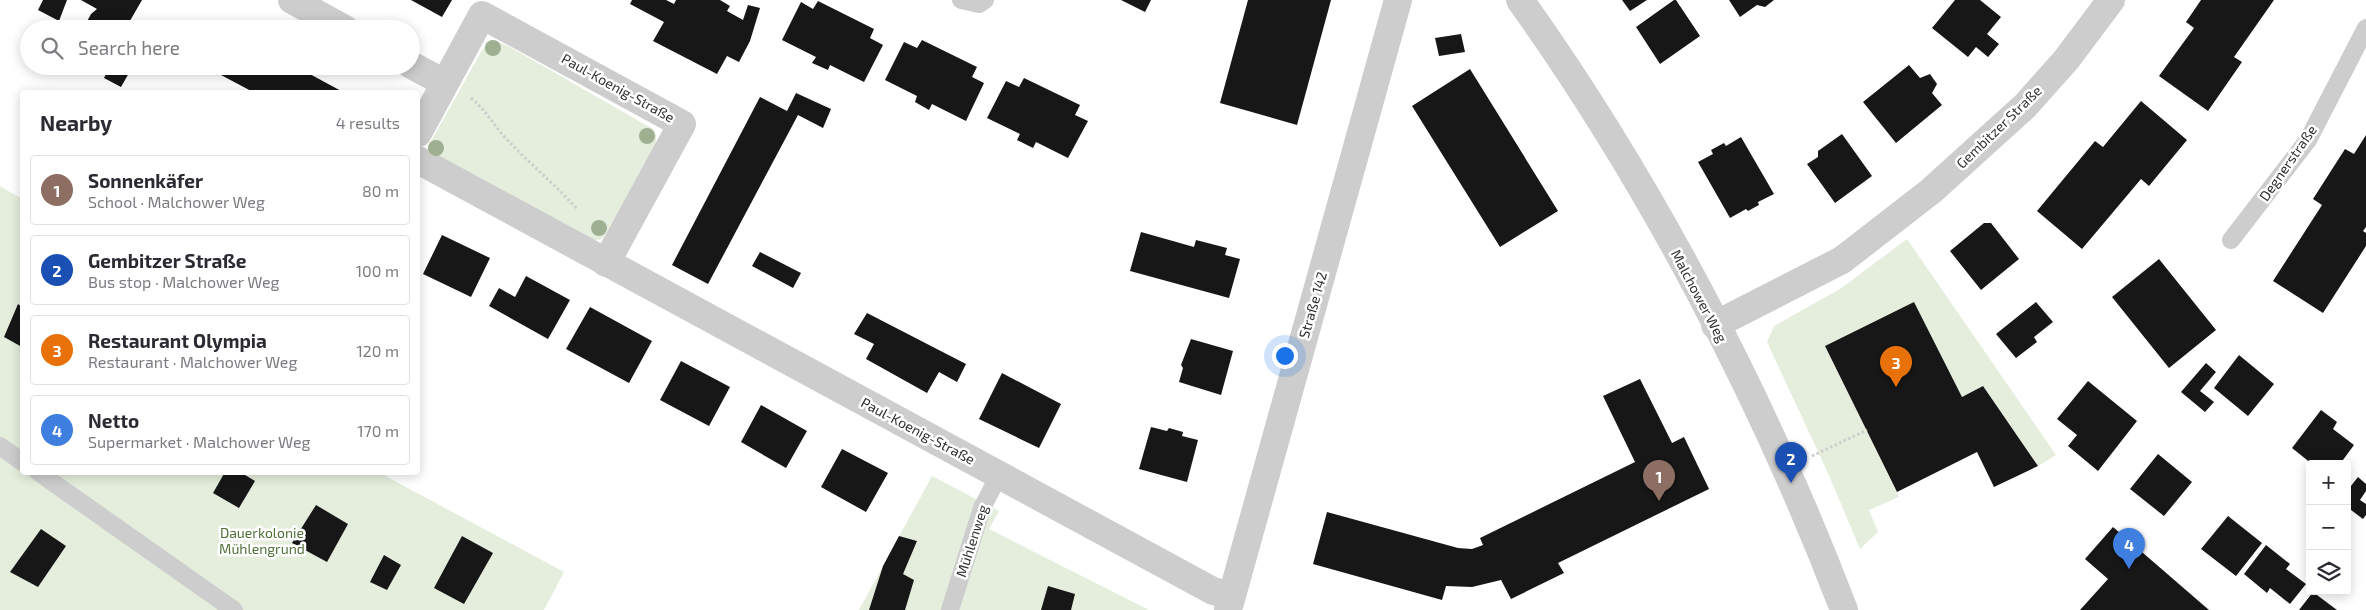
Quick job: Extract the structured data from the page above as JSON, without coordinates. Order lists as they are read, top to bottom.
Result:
{
  "streets": {
    "street": [
      "Paul-Koenig-Straße",
      "Gembitzer Straße",
      "Malchower Weg",
      "Straße 142"
    ],
    "lane": ["Degnerstraße", "Mühlenweg"]
  },
  "crossings": [
    ["Paul-Koenig-Straße", "Straße 142"],
    ["Paul-Koenig-Straße", "Mühlenweg"],
    ["Gembitzer Straße", "Malchower Weg"]
  ],
  "parks": ["Dauerkolonie Mühlengrund"],
  "page": {
    "search": "Search here",
    "heading": ["Nearby", "4 results"],
    "list": [
      {
        "mark": "1",
        "name": "Sonnenkäfer",
        "note": "School · Malchower Weg",
        "value": "80 m"
      },
      {
        "mark": "2",
        "name": "Gembitzer Straße",
        "note": "Bus stop · Malchower Weg",
        "value": "100 m"
      },
      {
        "mark": "3",
        "name": "Restaurant Olympia",
        "note": "Restaurant · Malchower Weg",
        "value": "120 m"
      },
      {
        "mark": "4",
        "name": "Netto",
        "note": "Supermarket · Malchower Weg",
        "value": "170 m"
      }
    ],
    "pins": [
      "3",
      "2",
      "1",
      "4"
    ],
    "map_buttons": ["+", "−"]
  }
}
